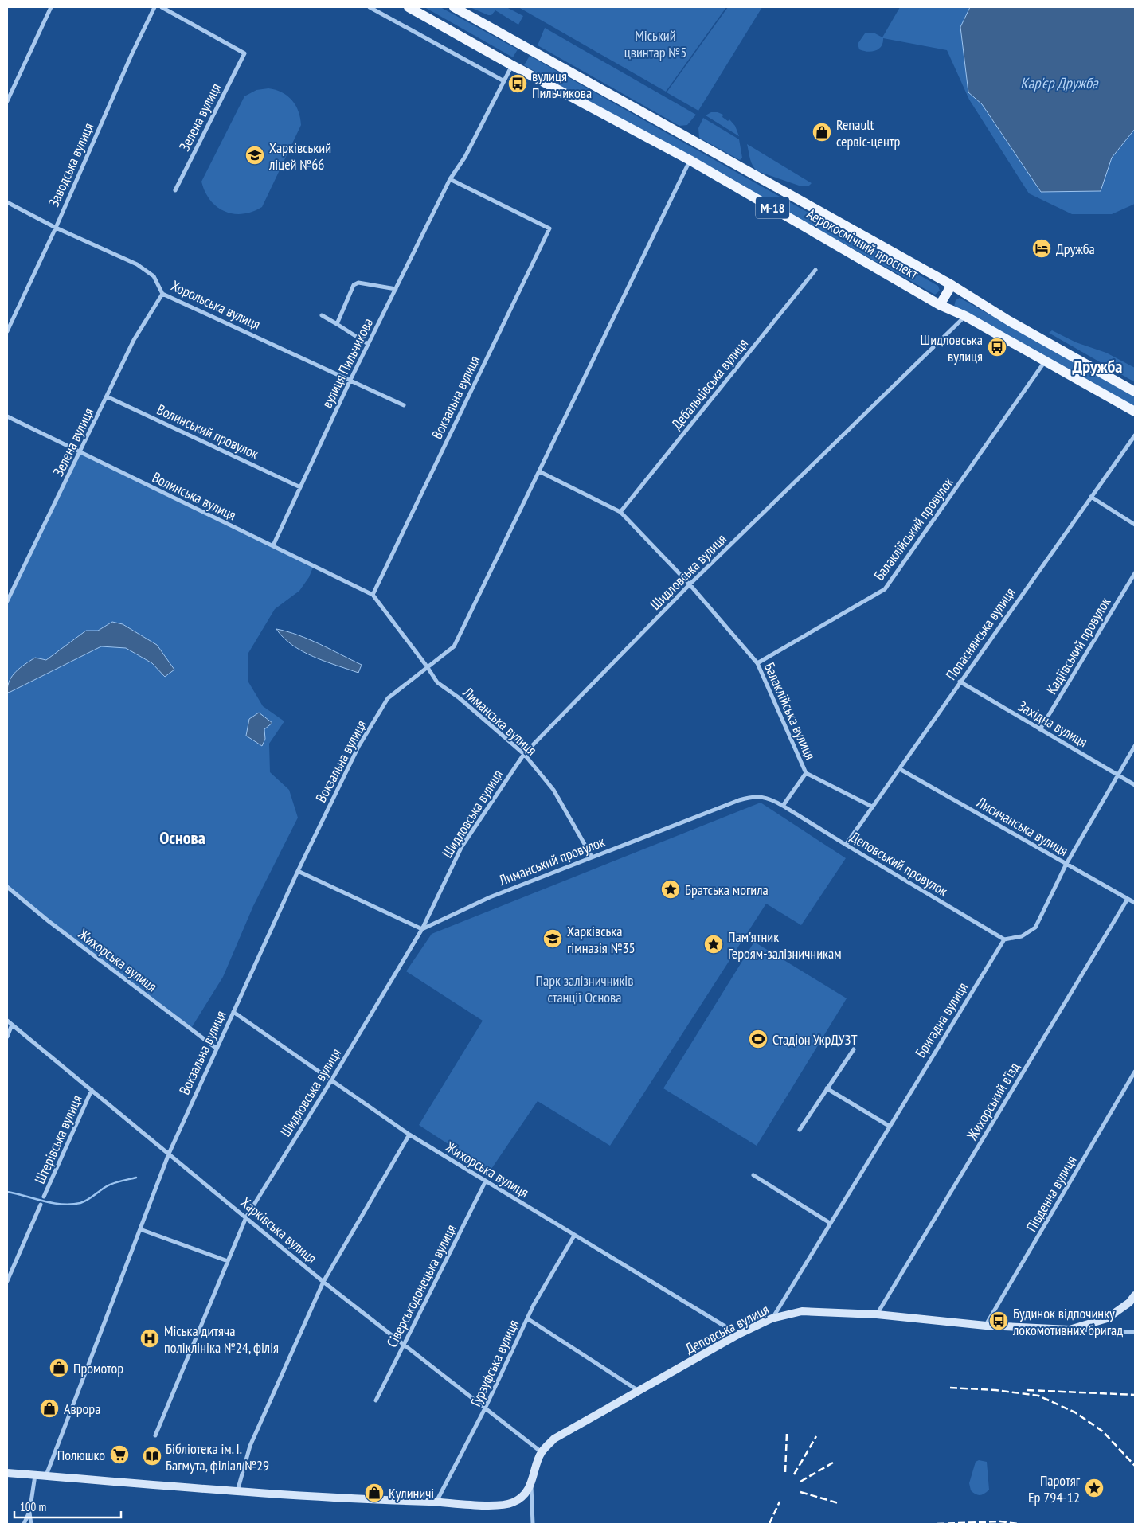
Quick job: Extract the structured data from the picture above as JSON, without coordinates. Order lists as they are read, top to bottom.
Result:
{
  "streets": {
    "main road": ["М-18", "Аерокосмічний проспект", "Деповська вулиця"],
    "street": [
      "Зелена вулиця",
      "Заводська вулиця",
      "Хорольська вулиця",
      "вулиця Пильчикова",
      "Дебальцівська вулиця",
      "Вокзальна вулиця",
      "Волинський провулок",
      "Волинська вулиця",
      "Балаклійський провулок",
      "Шидловська вулиця",
      "Попаснянська вулиця",
      "Кадіївський провулок",
      "Балаклійська вулиця",
      "Лиманська вулиця",
      "Західна вулиця",
      "Лисичанська вулиця",
      "Лиманський провулок",
      "Деповський провулок",
      "Жихорська вулиця",
      "Бригадна вулиця",
      "Жихорський в’їзд",
      "Штерівська вулиця",
      "Південна вулиця",
      "Харківська вулиця",
      "Сіверськодонецька вулиця",
      "Гурзуфська вулиця"
    ]
  },
  "crossings": [
    ["Зелена вулиця", "Хорольська вулиця"],
    ["Зелена вулиця", "Волинський провулок"],
    ["Зелена вулиця", "Волинська вулиця"],
    ["Заводська вулиця", "Хорольська вулиця"],
    ["Аерокосмічний проспект", "вулиця Пильчикова"],
    ["Аерокосмічний проспект", "Вокзальна вулиця"],
    ["Аерокосмічний проспект", "Балаклійський провулок"],
    ["Аерокосмічний проспект", "Шидловська вулиця"],
    ["Хорольська вулиця", "вулиця Пильчикова"],
    ["вулиця Пильчикова", "Вокзальна вулиця"],
    ["вулиця Пильчикова", "Волинський провулок"],
    ["вулиця Пильчикова", "Волинська вулиця"],
    ["Дебальцівська вулиця", "Балаклійська вулиця"],
    ["Вокзальна вулиця", "Волинська вулиця"],
    ["Вокзальна вулиця", "Балаклійська вулиця"],
    ["Вокзальна вулиця", "Лиманська вулиця"],
    ["Вокзальна вулиця", "Жихорська вулиця"],
    ["Вокзальна вулиця", "Харківська вулиця"],
    ["Балаклійський провулок", "Балаклійська вулиця"],
    ["Шидловська вулиця", "Балаклійська вулиця"],
    ["Шидловська вулиця", "Лиманська вулиця"],
    ["Шидловська вулиця", "Лиманський провулок"],
    ["Шидловська вулиця", "Жихорська вулиця"],
    ["Шидловська вулиця", "Харківська вулиця"],
    ["Попаснянська вулиця", "Балаклійська вулиця"],
    ["Попаснянська вулиця", "Західна вулиця"],
    ["Попаснянська вулиця", "Лисичанська вулиця"],
    ["Попаснянська вулиця", "Деповський провулок"],
    ["Кадіївський провулок", "Західна вулиця"],
    ["Лиманська вулиця", "Лиманський провулок"],
    ["Лисичанська вулиця", "Жихорський в’їзд"],
    ["Лиманський провулок", "Деповський провулок"],
    ["Деповський провулок", "Бригадна вулиця"],
    ["Жихорська вулиця", "Сіверськодонецька вулиця"],
    ["Жихорська вулиця", "Деповська вулиця"],
    ["Жихорська вулиця", "Гурзуфська вулиця"],
    ["Бригадна вулиця", "Деповська вулиця"],
    ["Жихорський в’їзд", "Деповська вулиця"],
    ["Штерівська вулиця", "Харківська вулиця"],
    ["Південна вулиця", "Деповська вулиця"],
    ["Харківська вулиця", "Сіверськодонецька вулиця"],
    ["Харківська вулиця", "Деповська вулиця"],
    ["Харківська вулиця", "Гурзуфська вулиця"]
  ],
  "districts": ["Дружба", "Основа"],
  "water": ["Кар'єр Дружба"],
  "parks": ["Міський цвинтар №5", "Парк залізничників станції Основа"],
  "places": {
    "bus stop": ["вулиця Пильчикова", "Шидловська вулиця", "Будинок відпочинку локомотивних бригад"],
    "shop": [
      "Renault сервіс-центр",
      "Промотор",
      "Аврора",
      "Кулиничі"
    ],
    "school or university": ["Харківський ліцей №66", "Харківська гімназія №35"],
    "hotel": ["Дружба"],
    "place": ["Братська могила", "Пам'ятник Героям-залізничникам", "Паротяг Ер 794-12"],
    "sports": ["Стадіон УкрДУЗТ"],
    "hospital": ["Міська дитяча поліклініка №24, філія"],
    "supermarket": ["Полюшко"],
    "library": ["Бібліотека ім. І. Багмута, філіал №29"]
  },
  "scale_bar": "100 m"
}
